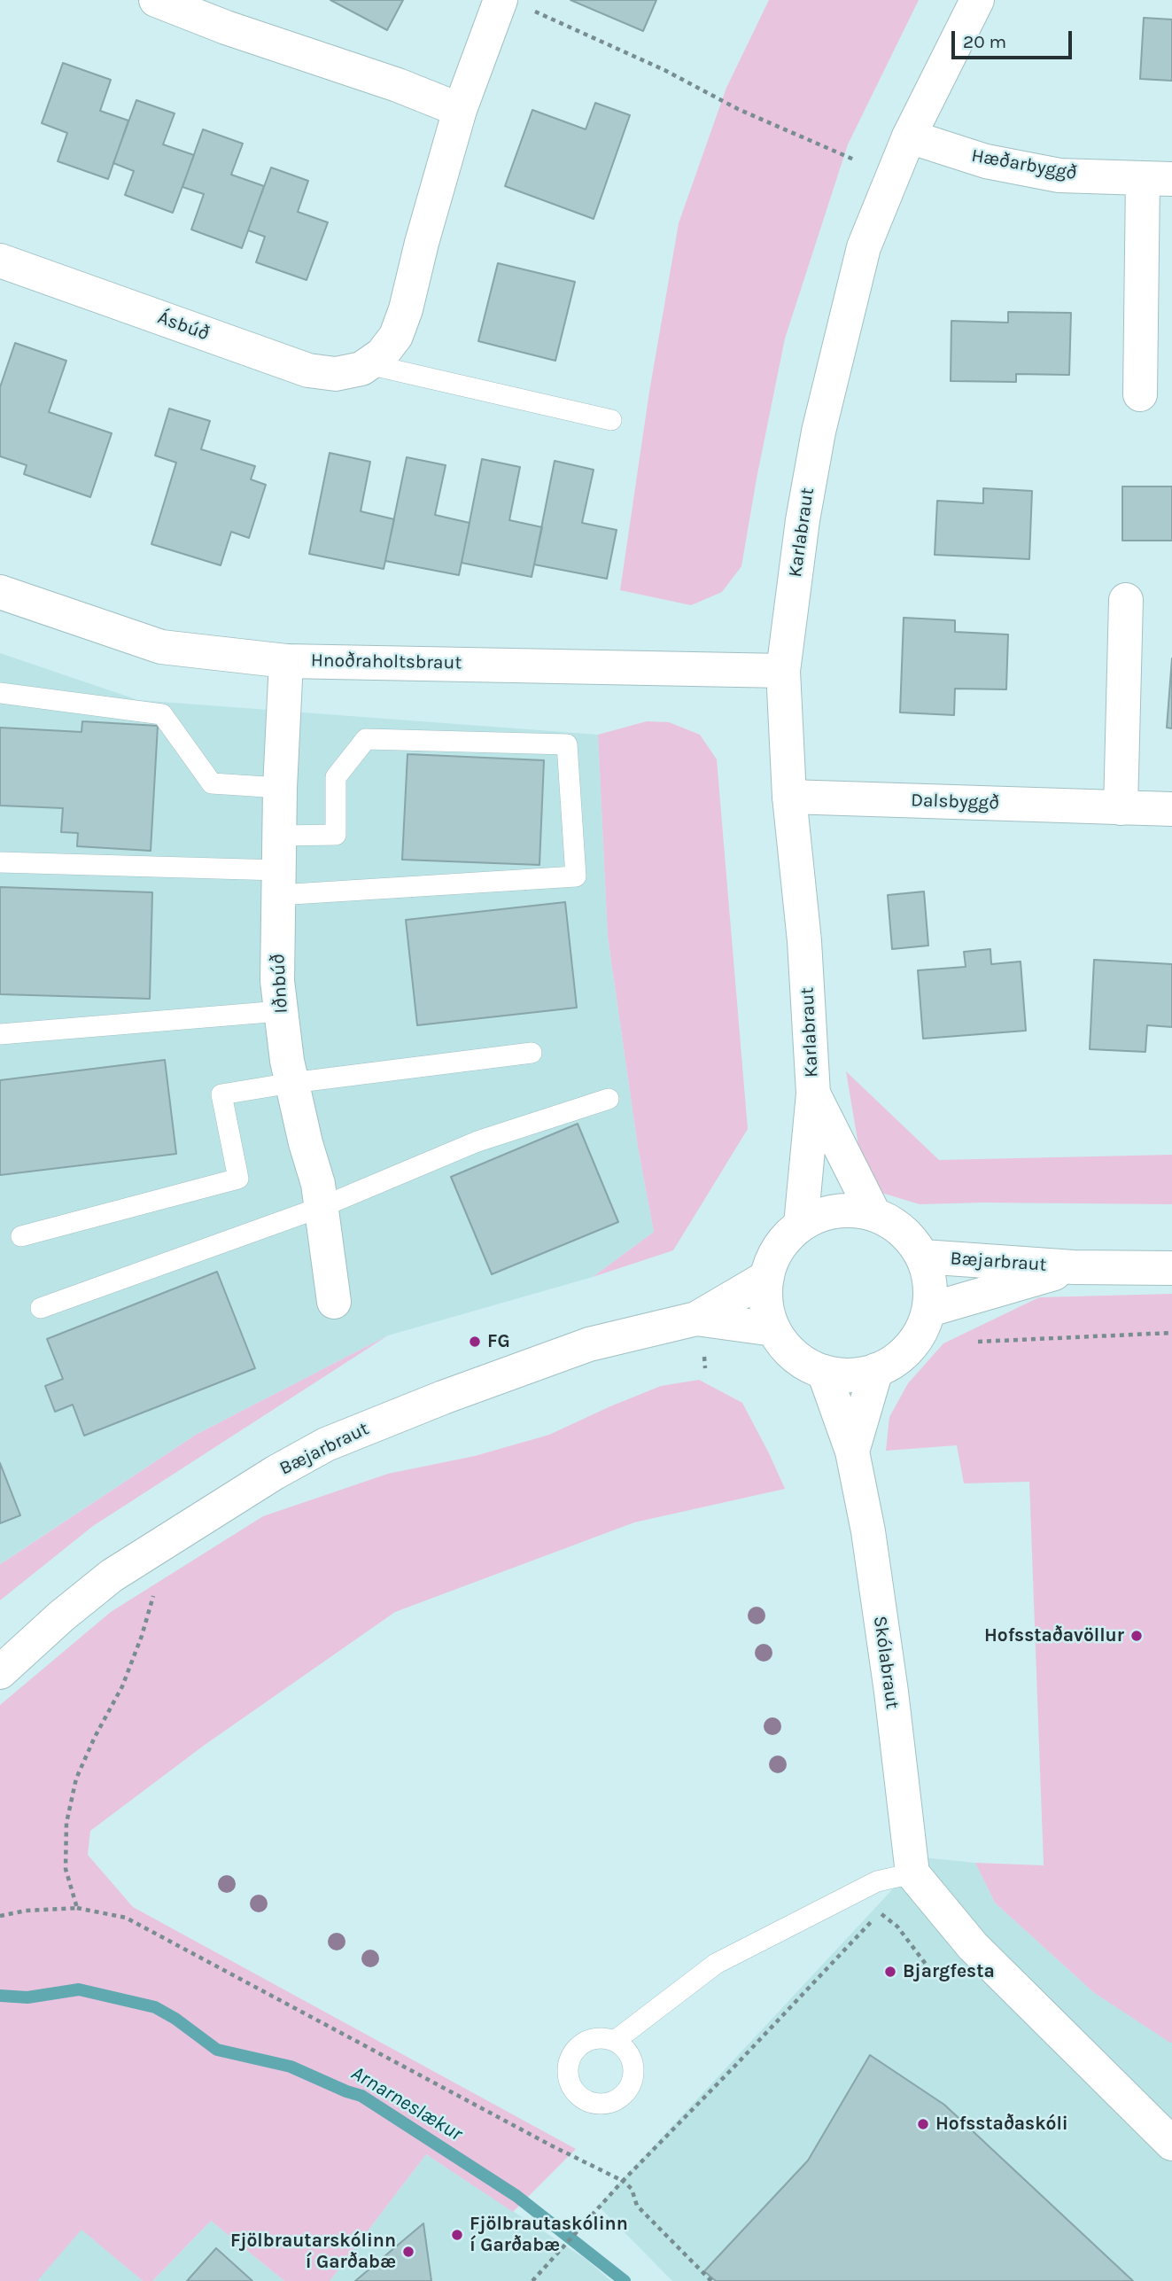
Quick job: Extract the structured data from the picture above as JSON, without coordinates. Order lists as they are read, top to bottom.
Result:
{
  "streets": {
    "street": [
      "Hæðarbyggð",
      "Ásbúð",
      "Karlabraut",
      "Hnoðraholtsbraut",
      "Dalsbyggð",
      "Iðnbúð",
      "Bæjarbraut",
      "Skólabraut"
    ]
  },
  "crossings": [
    ["Hæðarbyggð", "Karlabraut"],
    ["Karlabraut", "Hnoðraholtsbraut"],
    ["Karlabraut", "Dalsbyggð"],
    ["Karlabraut", "Bæjarbraut"],
    ["Karlabraut", "Skólabraut"],
    ["Hnoðraholtsbraut", "Iðnbúð"],
    ["Bæjarbraut", "Skólabraut"]
  ],
  "water": ["Arnarneslækur"],
  "places": [
    "FG",
    "Hofsstaðavöllur",
    "Bjargfesta",
    "Hofsstaðaskóli",
    "Fjölbrautaskólinn í Garðabæ",
    "Fjölbrautarskólinn í Garðabæ"
  ],
  "scale_bar": "20 m"
}
